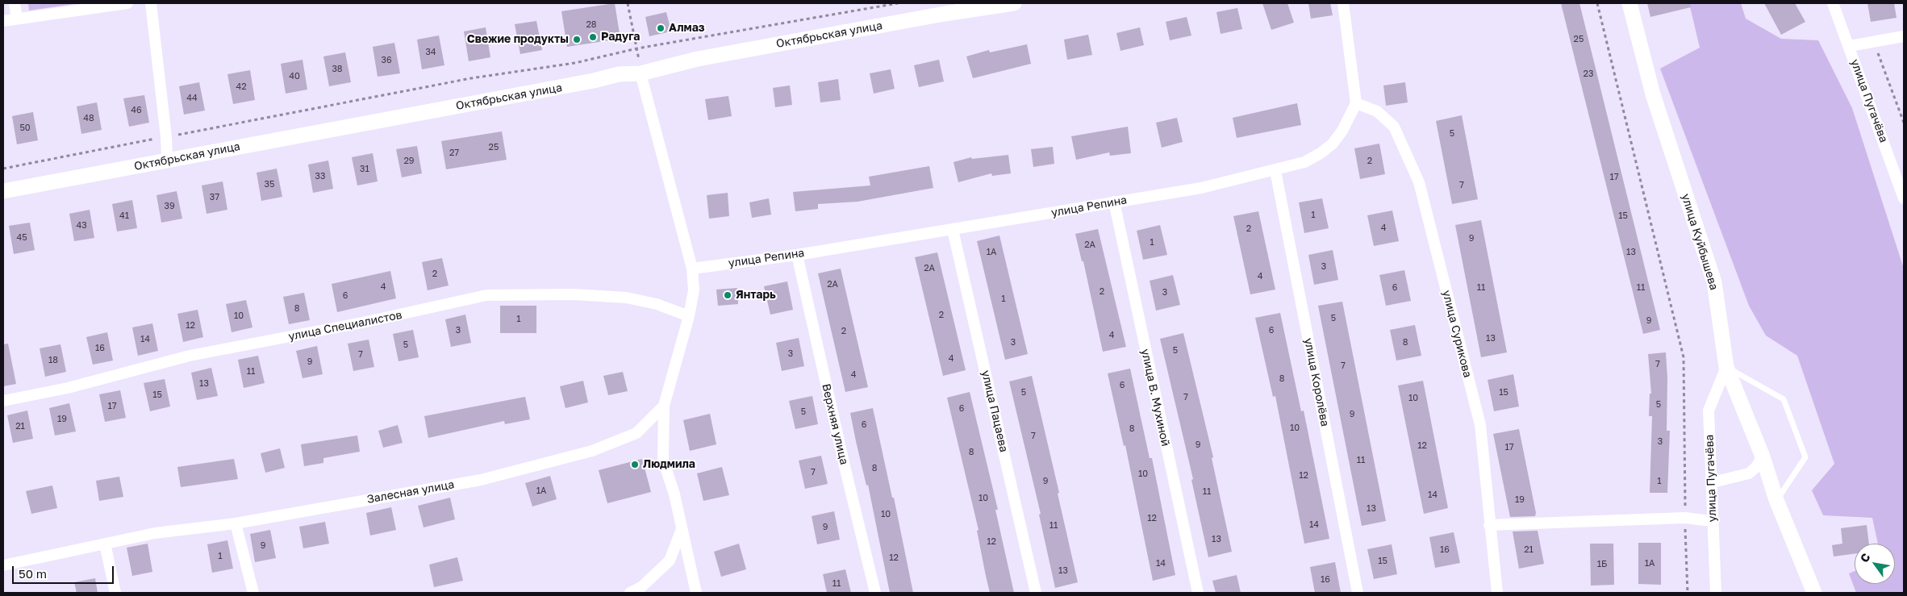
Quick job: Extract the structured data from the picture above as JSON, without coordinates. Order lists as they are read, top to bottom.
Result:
{
  "streets": {
    "main road": ["Октябрьская улица", "улица Куйбышева"],
    "street": [
      "улица Пугачёва",
      "улица Репина",
      "улица Специалистов",
      "улица Сурикова",
      "улица Королёва",
      "улица В. Мухиной",
      "улица Пацаева",
      "Верхняя улица",
      "Залесная улица"
    ]
  },
  "crossings": [
    ["Октябрьская улица", "Залесная улица"],
    ["улица Пугачёва", "улица Куйбышева"],
    ["улица Репина", "улица Сурикова"],
    ["улица Репина", "улица Королёва"],
    ["улица Репина", "улица В. Мухиной"],
    ["улица Репина", "улица Пацаева"],
    ["улица Репина", "Верхняя улица"],
    ["улица Репина", "Залесная улица"],
    ["улица Специалистов", "Залесная улица"]
  ],
  "places": [
    "Алмаз",
    "Радуга",
    "Свежие продукты",
    "Янтарь",
    "Людмила"
  ],
  "house_numbers": [
    "28",
    "25",
    "34",
    "36",
    "38",
    "23",
    "40",
    "42",
    "44",
    "46",
    "48",
    "50",
    "5",
    "25",
    "27",
    "29",
    "2",
    "31",
    "33",
    "17",
    "35",
    "7",
    "37",
    "39",
    "1",
    "41",
    "15",
    "43",
    "4",
    "2",
    "45",
    "9",
    "1",
    "2А",
    "1А",
    "13",
    "3",
    "2А",
    "2",
    "4",
    "2А",
    "4",
    "6",
    "11",
    "11",
    "2",
    "3",
    "6",
    "1",
    "8",
    "2",
    "10",
    "5",
    "1",
    "9",
    "12",
    "3",
    "6",
    "2",
    "4",
    "13",
    "14",
    "3",
    "8",
    "5",
    "16",
    "5",
    "3",
    "7",
    "4",
    "18",
    "9",
    "7",
    "7",
    "11",
    "4",
    "8",
    "13",
    "6",
    "5",
    "15",
    "15",
    "7",
    "10",
    "5",
    "17",
    "6",
    "5",
    "9",
    "19",
    "6",
    "21",
    "10",
    "8",
    "7",
    "3",
    "9",
    "12",
    "17",
    "8",
    "11",
    "8",
    "7",
    "10",
    "12",
    "9",
    "1",
    "1А",
    "11",
    "14",
    "10",
    "19",
    "13",
    "10",
    "12",
    "14",
    "11",
    "9",
    "13",
    "12",
    "9",
    "16",
    "21",
    "1",
    "12",
    "15",
    "14",
    "1А",
    "1Б",
    "13",
    "16",
    "11"
  ],
  "scale_bar": "50 m",
  "north": "top left"
}
